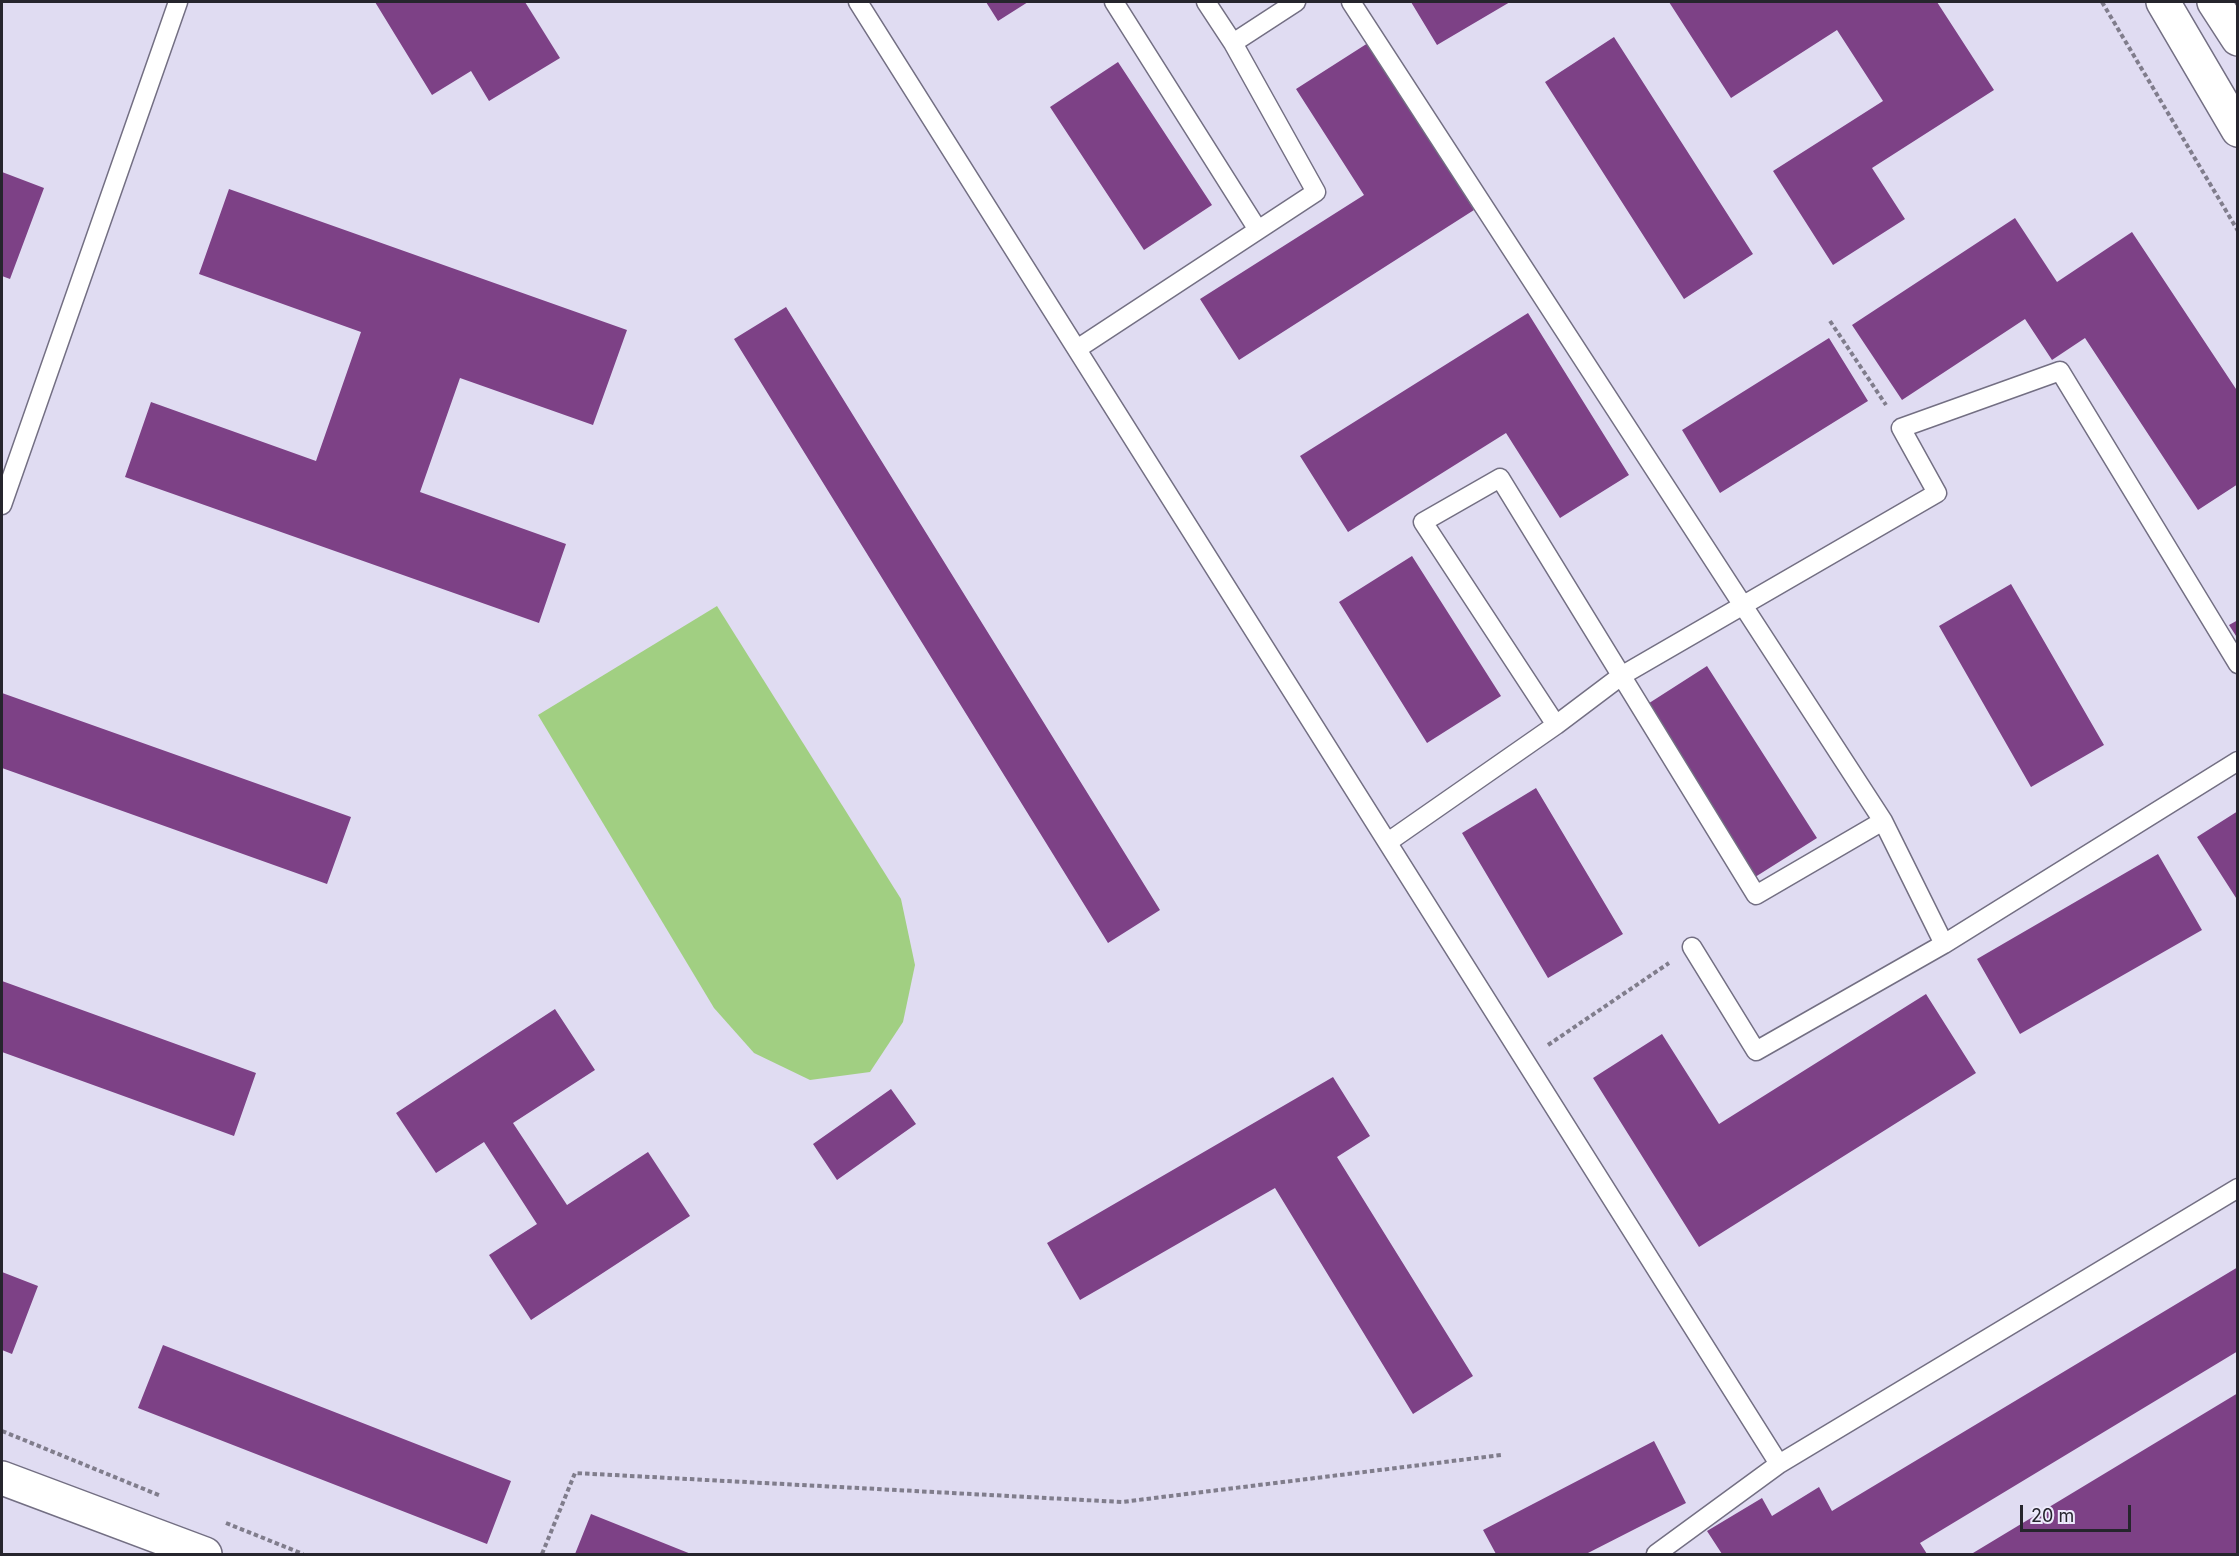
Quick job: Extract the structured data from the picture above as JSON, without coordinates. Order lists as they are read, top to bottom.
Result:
{
  "scale_bar": "20 m"
}
